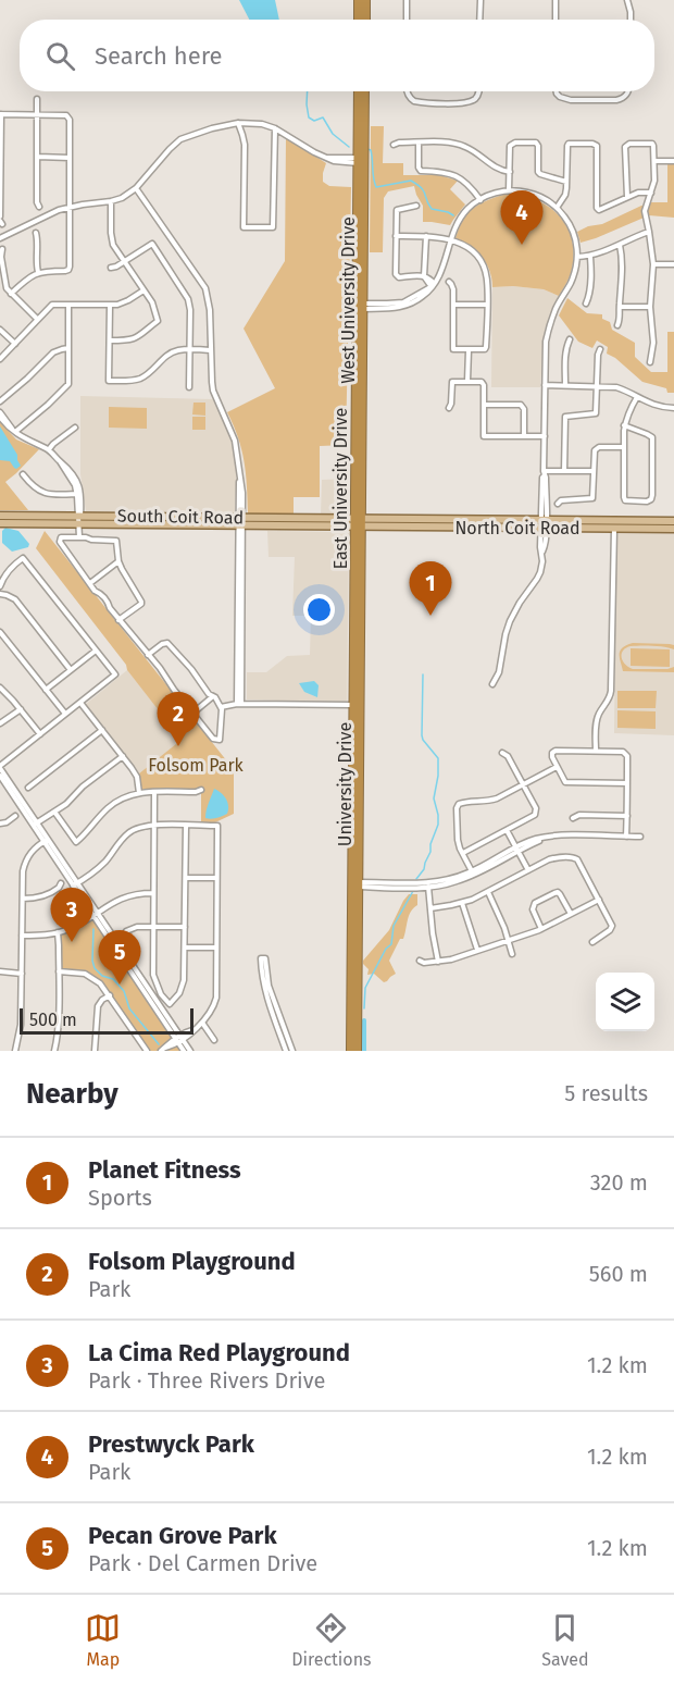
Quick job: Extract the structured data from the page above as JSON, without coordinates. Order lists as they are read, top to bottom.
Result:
{
  "streets": {
    "highway": ["West University Drive", "University Drive"],
    "main road": ["South Coit Road", "North Coit Road"]
  },
  "crossings": [
    ["West University Drive", "South Coit Road"],
    ["West University Drive", "North Coit Road"],
    ["West University Drive", "University Drive"],
    ["South Coit Road", "North Coit Road"],
    ["South Coit Road", "University Drive"],
    ["North Coit Road", "University Drive"]
  ],
  "parks": ["Folsom Park"],
  "scale_bar": "500 m",
  "page": {
    "search": "Search here",
    "pins": [
      "4",
      "1",
      "2",
      "3",
      "5"
    ],
    "scale": "500 m",
    "heading": ["Nearby", "5 results"],
    "list": [
      {
        "mark": "1",
        "name": "Planet Fitness",
        "note": "Sports",
        "value": "320 m"
      },
      {
        "mark": "2",
        "name": "Folsom Playground",
        "note": "Park",
        "value": "560 m"
      },
      {
        "mark": "3",
        "name": "La Cima Red Playground",
        "note": "Park · Three Rivers Drive",
        "value": "1.2 km"
      },
      {
        "mark": "4",
        "name": "Prestwyck Park",
        "note": "Park",
        "value": "1.2 km"
      },
      {
        "mark": "5",
        "name": "Pecan Grove Park",
        "note": "Park · Del Carmen Drive",
        "value": "1.2 km"
      }
    ],
    "nav": ["Map", "Directions", "Saved"]
  }
}
